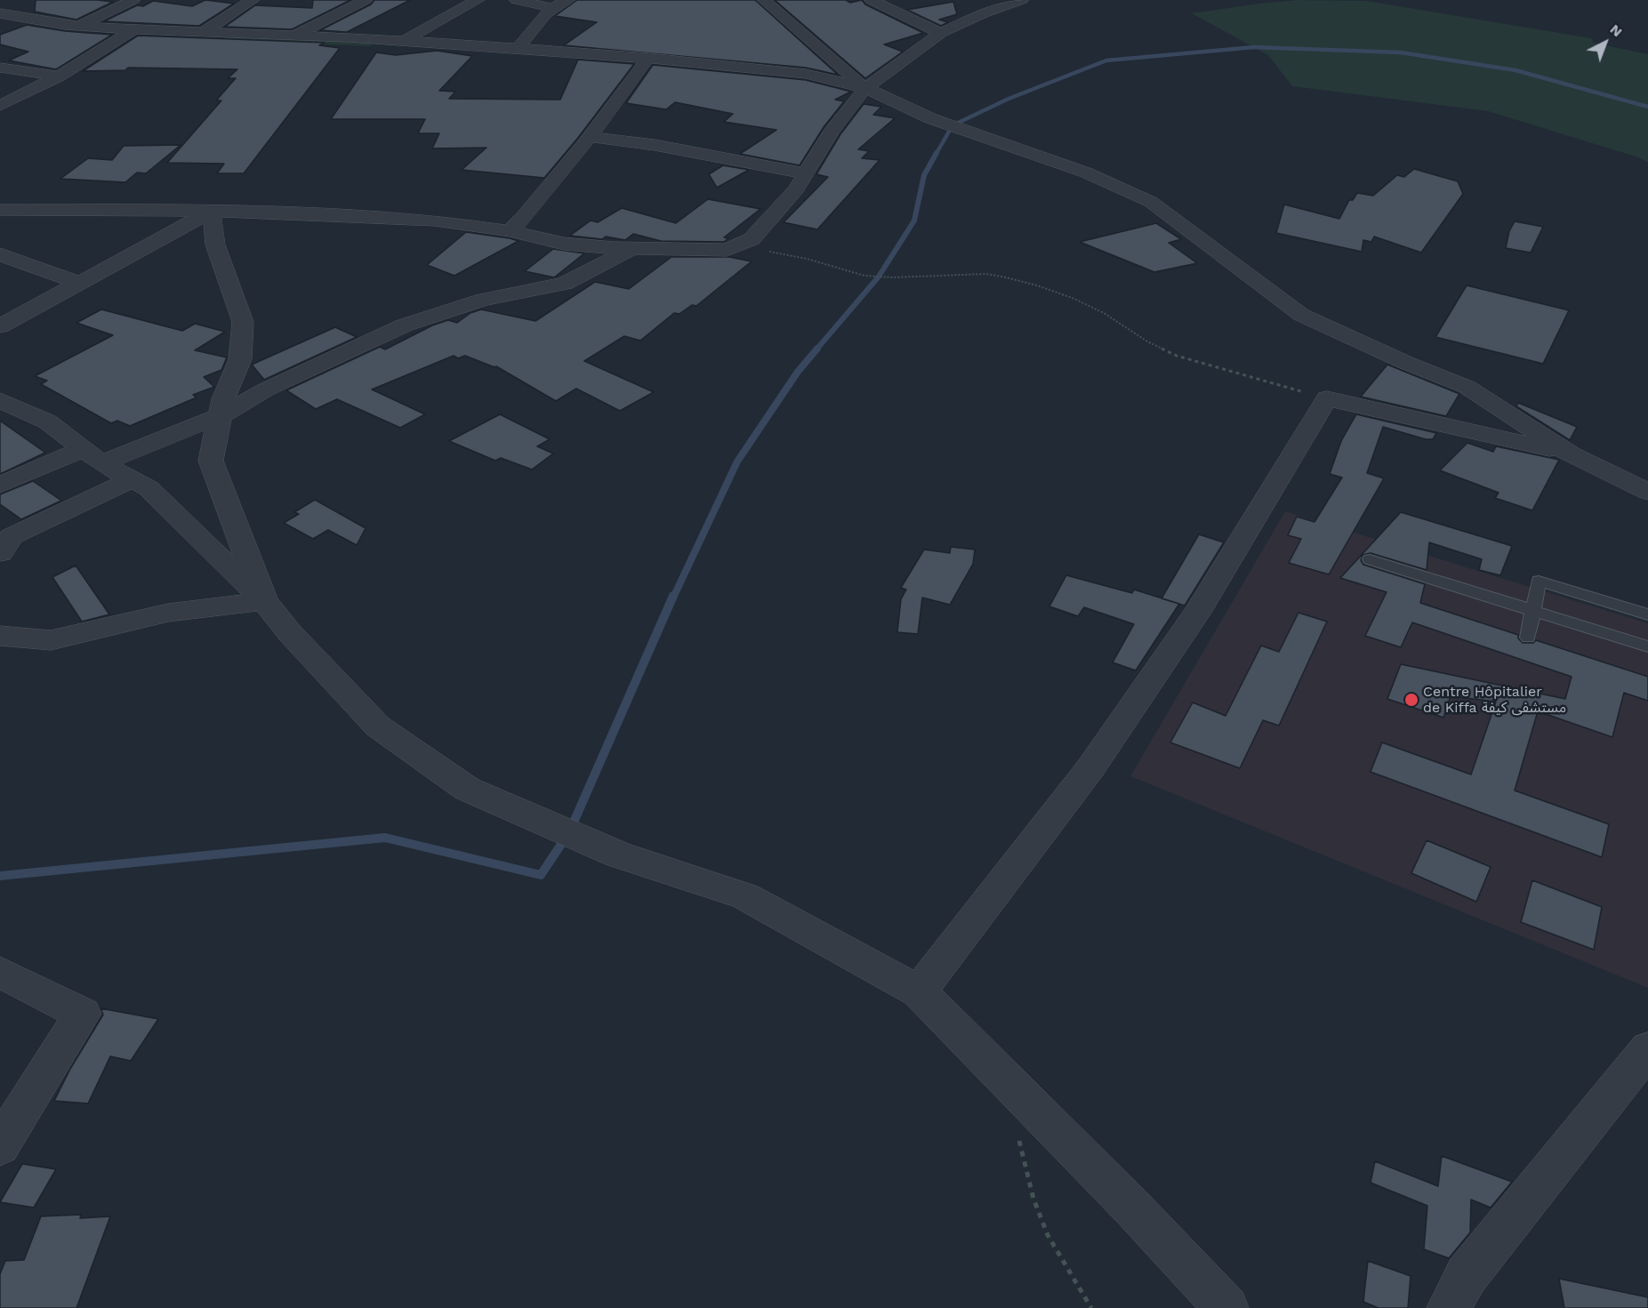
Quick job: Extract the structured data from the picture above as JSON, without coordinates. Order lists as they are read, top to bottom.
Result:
{
  "places": ["Centre Hôpitalier de Kiffa مستشفى كيفة"],
  "north": "top right"
}
